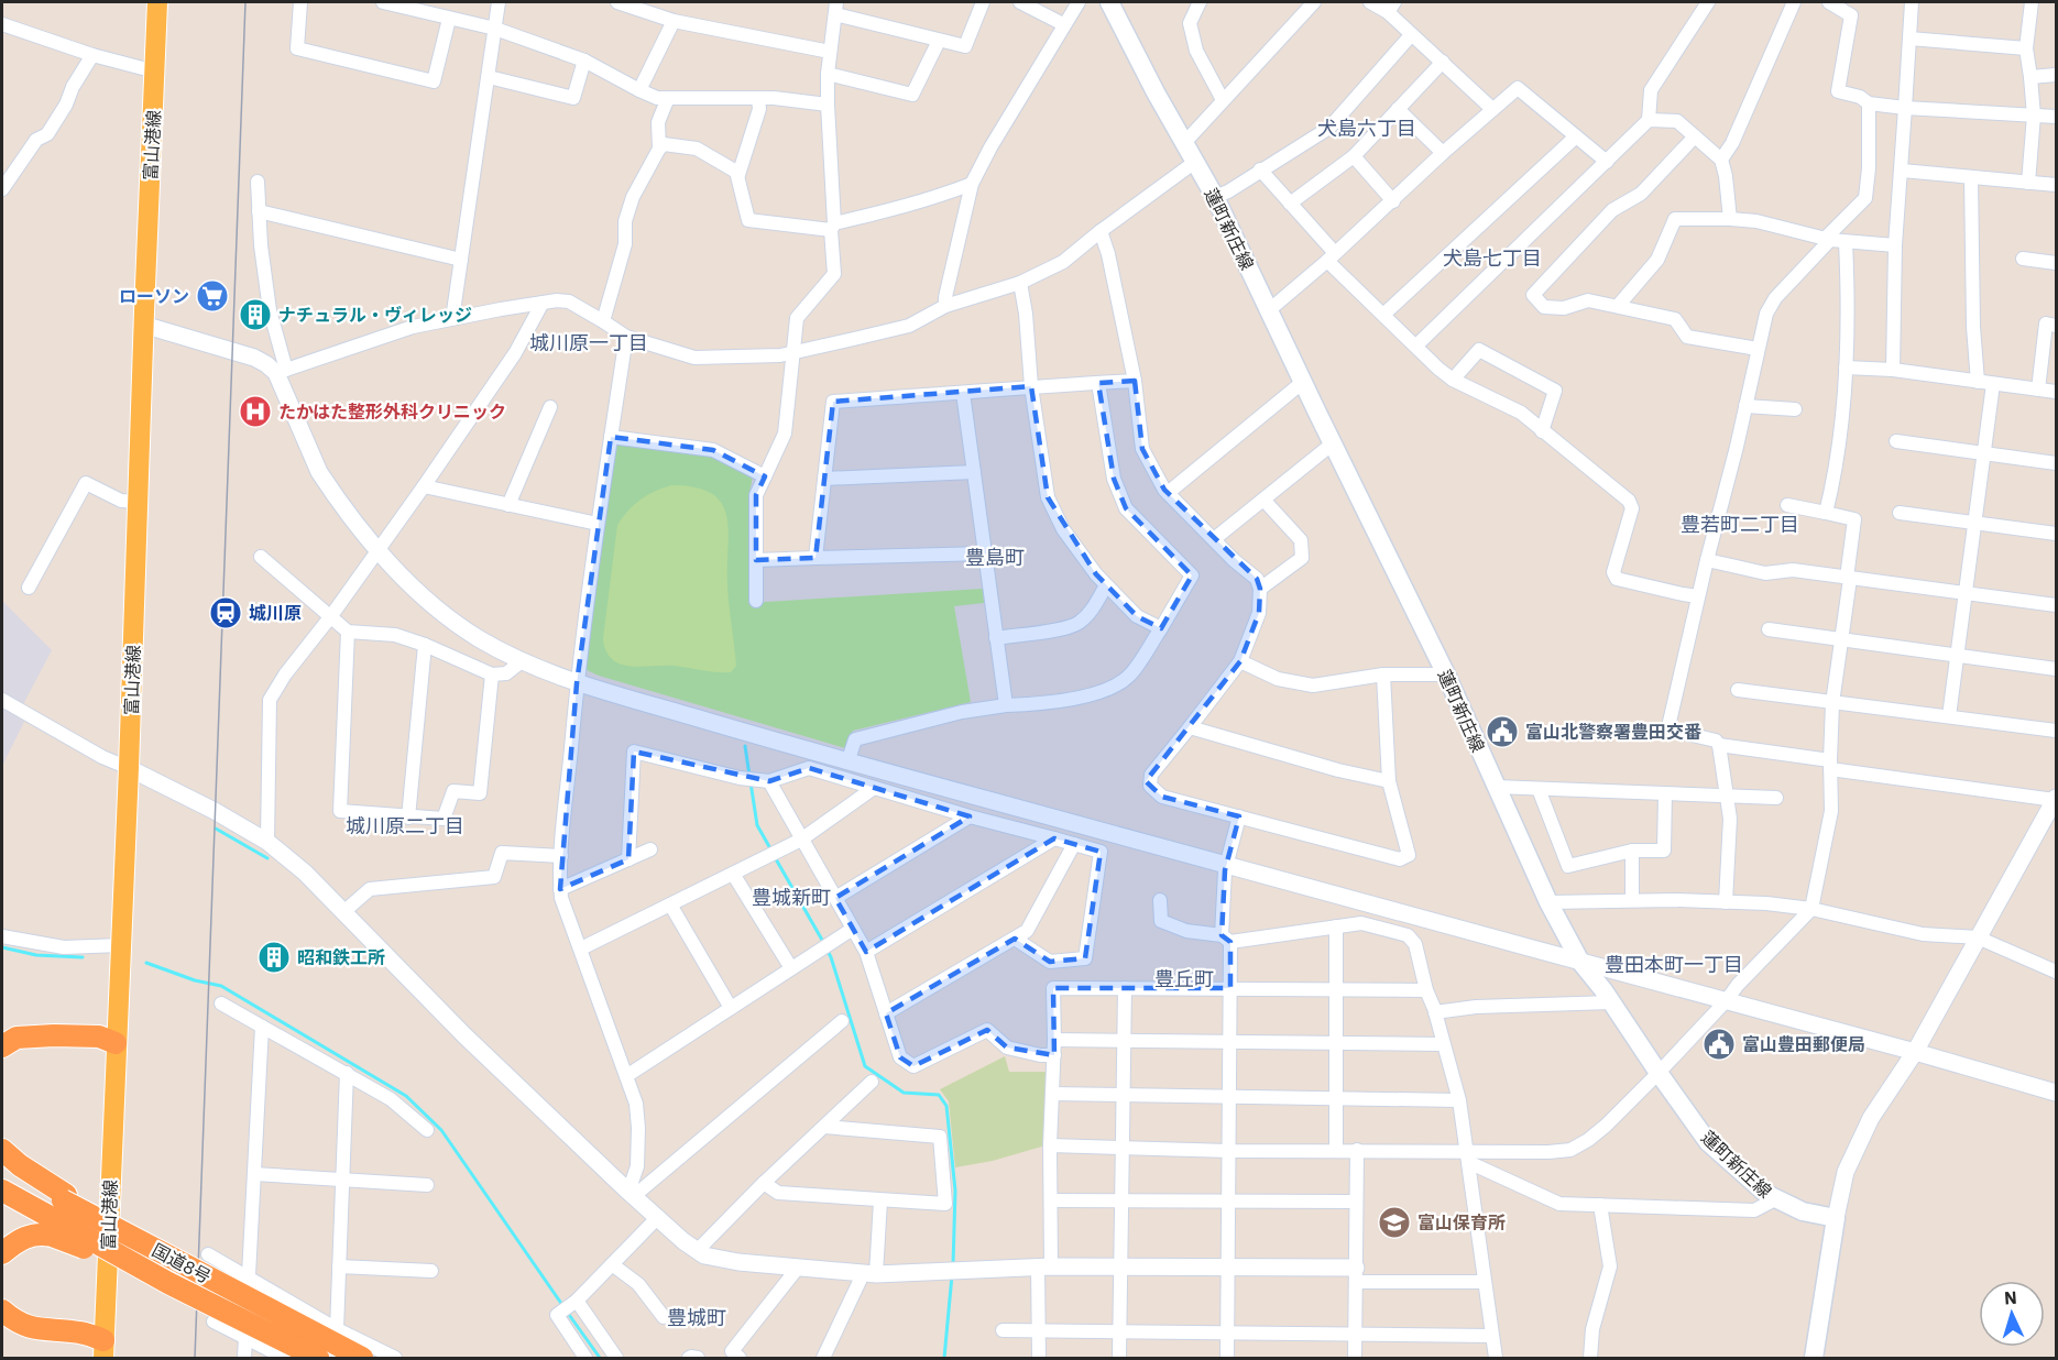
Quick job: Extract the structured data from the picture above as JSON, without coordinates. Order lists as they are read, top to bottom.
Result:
{
  "streets": {
    "highway": ["国道8号"],
    "main road": ["富山港線", "蓮町新庄線"]
  },
  "districts": [
    "犬島六丁目",
    "犬島七丁目",
    "城川原一丁目",
    "豊若町二丁目",
    "豊島町",
    "城川原二丁目",
    "豊城新町",
    "豊田本町一丁目",
    "豊丘町",
    "豊城町"
  ],
  "places": {
    "supermarket": ["ローソン"],
    "building": ["ナチュラル・ヴィレッジ", "昭和鉄工所"],
    "hospital": ["たかはた整形外科クリニック"],
    "station": ["城川原"],
    "public building": ["富山北警察署豊田交番", "富山豊田郵便局"],
    "school or university": ["富山保育所"]
  },
  "north": "top"
}
